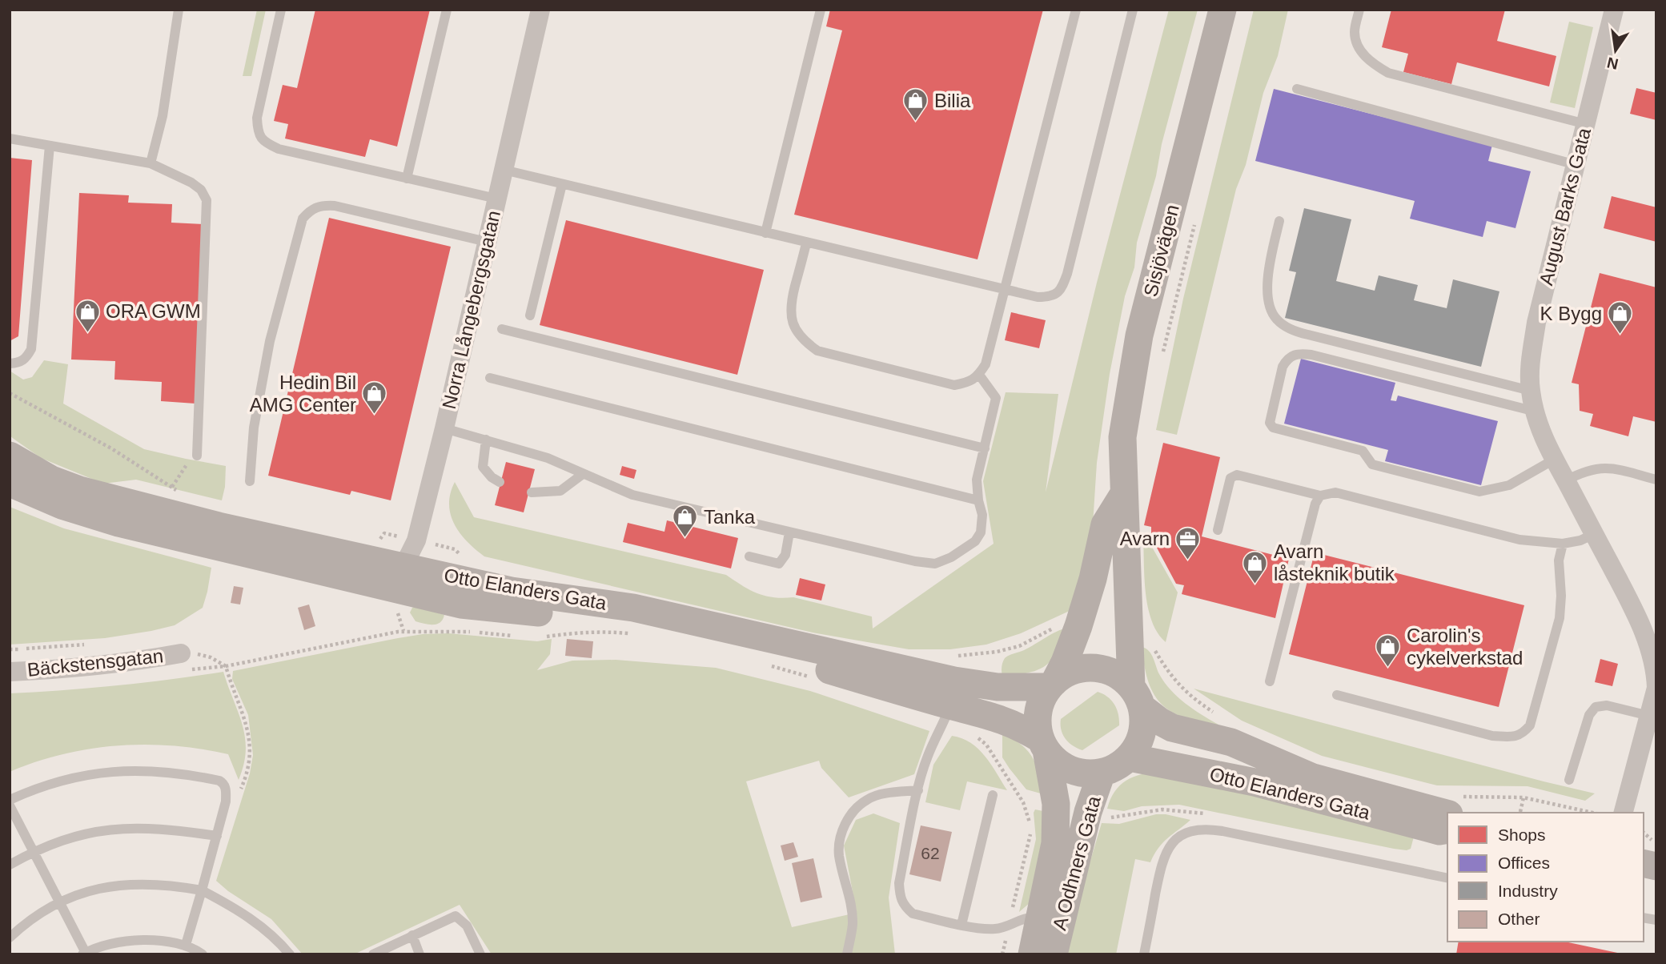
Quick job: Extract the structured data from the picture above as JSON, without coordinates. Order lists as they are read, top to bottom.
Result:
{
  "streets": {
    "street": [
      "August Barks Gata",
      "Sisjövägen",
      "Norra Långebergsgatan",
      "Otto Elanders Gata",
      "Bäckstensgatan",
      "A Odhners Gata"
    ]
  },
  "crossings": [
    ["Sisjövägen", "Otto Elanders Gata"],
    ["Sisjövägen", "A Odhners Gata"],
    ["Norra Långebergsgatan", "Otto Elanders Gata"],
    ["Otto Elanders Gata", "A Odhners Gata"]
  ],
  "places": {
    "shop": [
      "Bilia",
      "ORA GWM",
      "K Bygg",
      "Hedin Bil AMG Center",
      "Tanka",
      "Avarn låsteknik butik",
      "Carolin's cykelverkstad"
    ],
    "office": ["Avarn"]
  },
  "house_numbers": ["62"],
  "legend": [
    "Shops",
    "Offices",
    "Industry",
    "Other"
  ],
  "north": "bottom"
}
